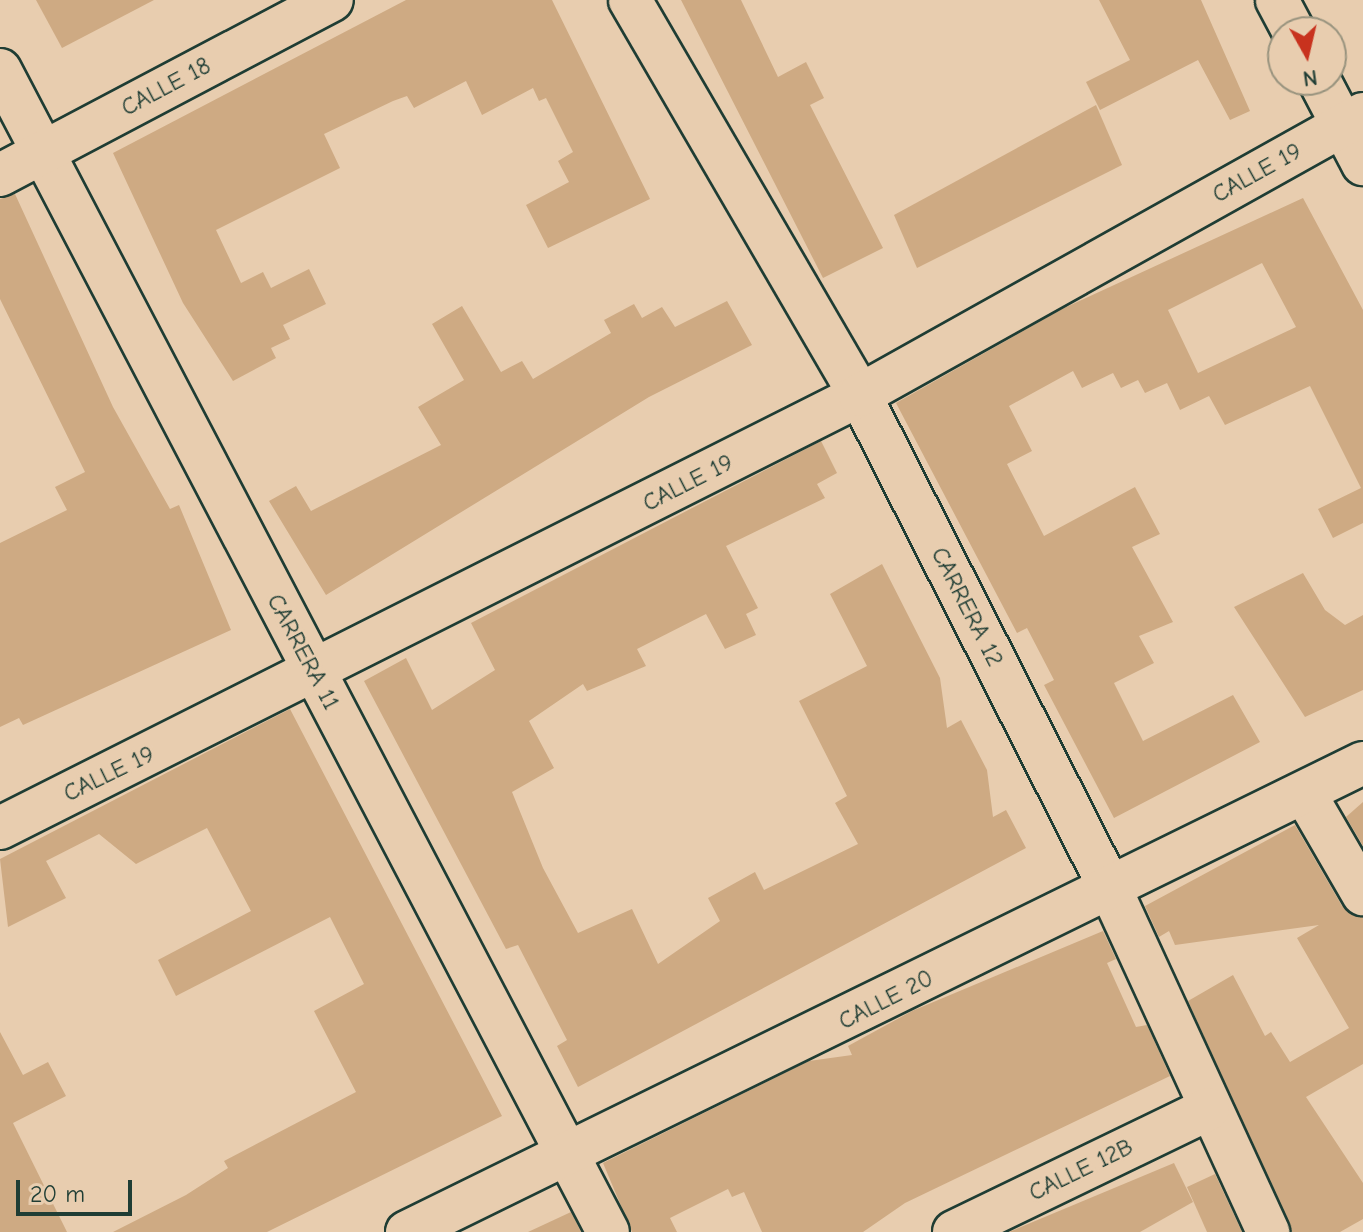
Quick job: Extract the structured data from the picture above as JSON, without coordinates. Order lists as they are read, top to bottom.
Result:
{
  "streets": {
    "street": [
      "CALLE 18",
      "CALLE 19",
      "CARRERA 12",
      "CARRERA 11",
      "CALLE 20",
      "CALLE 12B"
    ]
  },
  "crossings": [
    ["CALLE 18", "CARRERA 11"],
    ["CALLE 19", "CARRERA 12"],
    ["CALLE 19", "CARRERA 11"],
    ["CARRERA 12", "CALLE 20"],
    ["CARRERA 12", "CALLE 12B"],
    ["CARRERA 11", "CALLE 20"]
  ],
  "scale_bar": "20 m",
  "north": "bottom"
}
